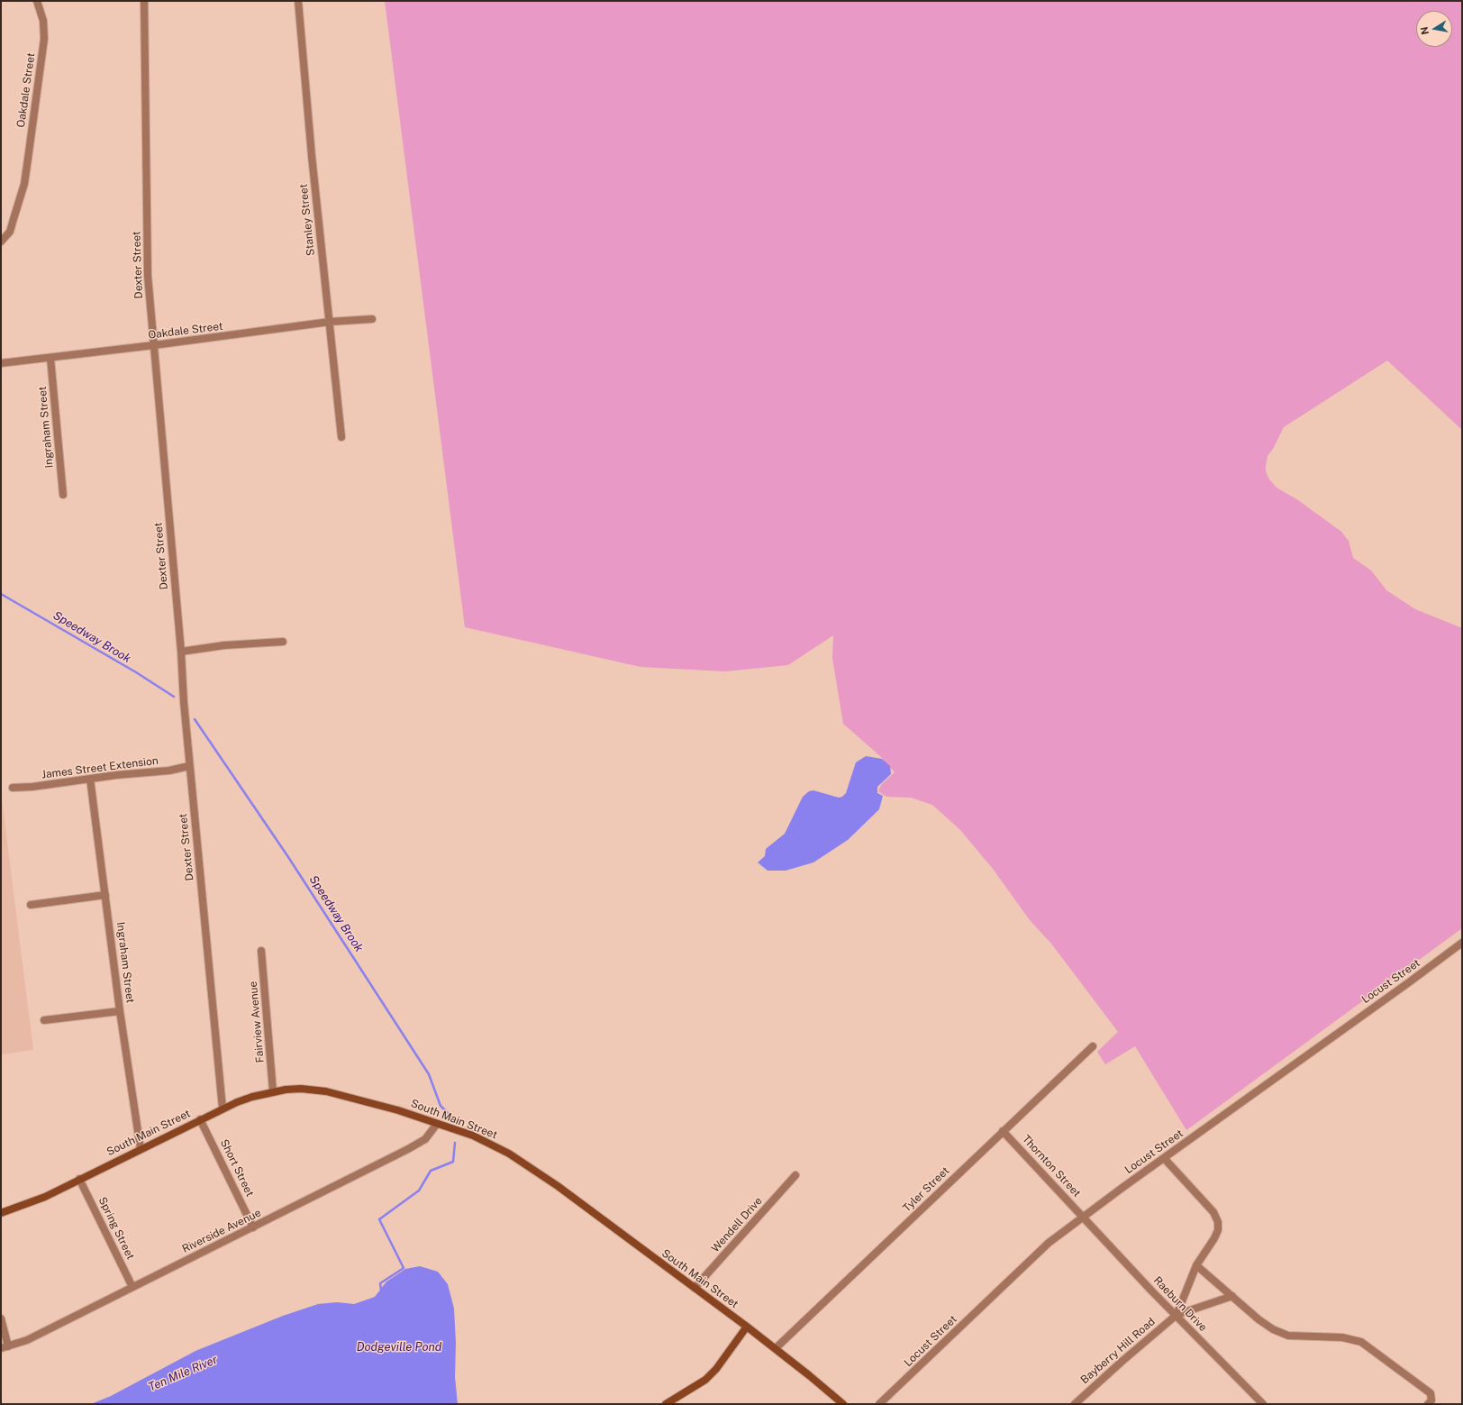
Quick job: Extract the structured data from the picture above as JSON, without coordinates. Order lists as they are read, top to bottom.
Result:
{
  "streets": {
    "main road": ["South Main Street"],
    "street": [
      "Oakdale Street",
      "Stanley Street",
      "Dexter Street",
      "Ingraham Street",
      "James Street Extension",
      "Locust Street",
      "Fairview Avenue",
      "Thornton Street",
      "Short Street",
      "Tyler Street",
      "Wendell Drive",
      "Spring Street",
      "Riverside Avenue",
      "Raeburn Drive",
      "Bayberry Hill Road"
    ]
  },
  "crossings": [
    ["Oakdale Street", "Stanley Street"],
    ["Oakdale Street", "Dexter Street"],
    ["Oakdale Street", "Ingraham Street"],
    ["Dexter Street", "James Street Extension"],
    ["Dexter Street", "South Main Street"],
    ["Ingraham Street", "James Street Extension"],
    ["Ingraham Street", "South Main Street"],
    ["Locust Street", "Thornton Street"],
    ["Locust Street", "Raeburn Drive"],
    ["Locust Street", "Bayberry Hill Road"],
    ["Fairview Avenue", "South Main Street"],
    ["South Main Street", "Short Street"],
    ["South Main Street", "Tyler Street"],
    ["South Main Street", "Wendell Drive"],
    ["South Main Street", "Spring Street"],
    ["South Main Street", "Riverside Avenue"],
    ["Thornton Street", "Tyler Street"],
    ["Thornton Street", "Raeburn Drive"],
    ["Short Street", "Riverside Avenue"],
    ["Spring Street", "Riverside Avenue"],
    ["Raeburn Drive", "Bayberry Hill Road"]
  ],
  "water": ["Speedway Brook", "Dodgeville Pond", "Ten Mile River"],
  "north": "left"
}
